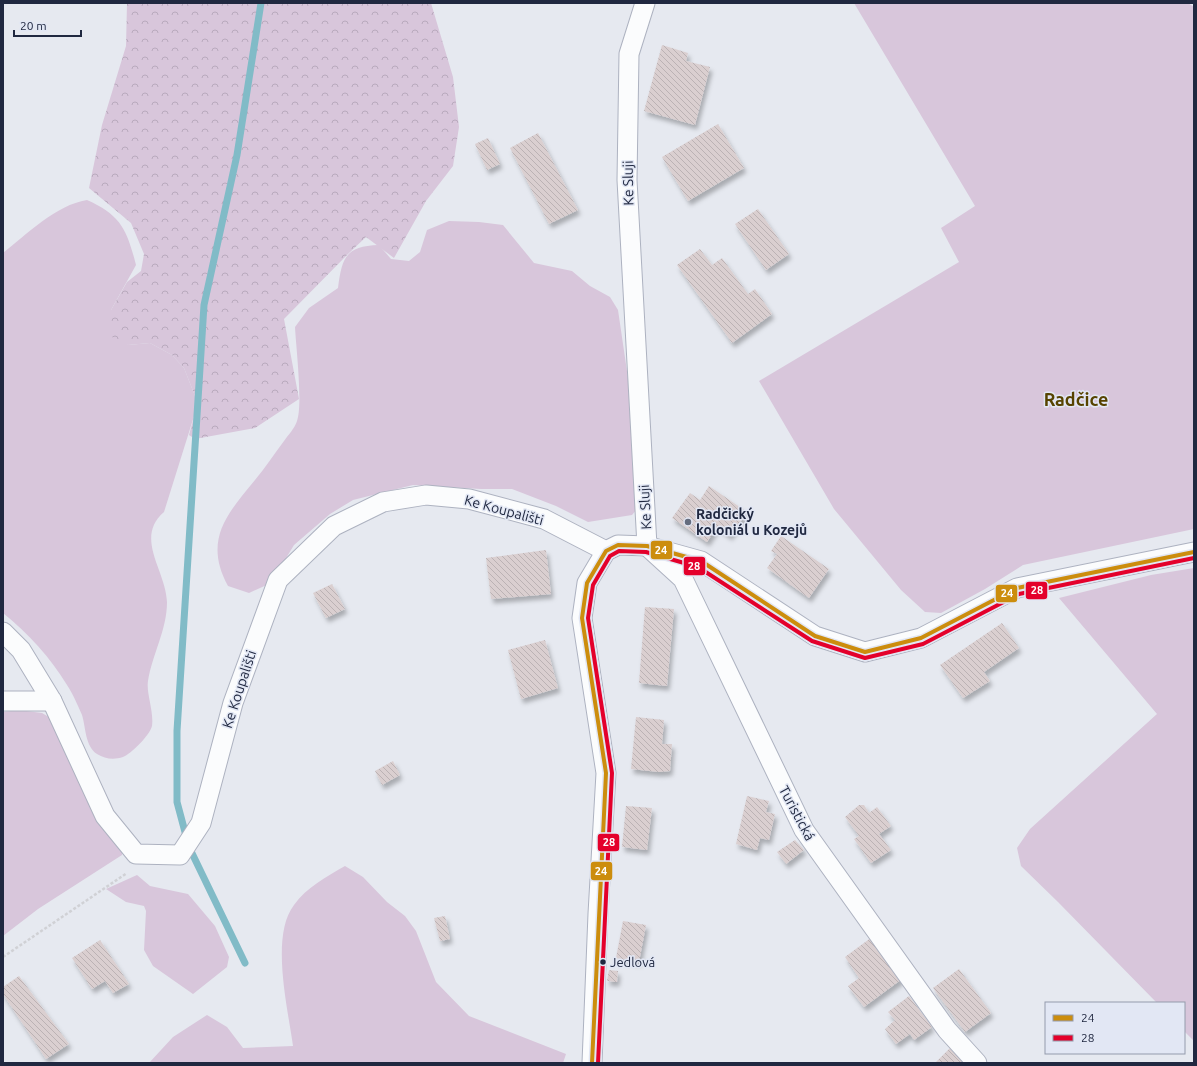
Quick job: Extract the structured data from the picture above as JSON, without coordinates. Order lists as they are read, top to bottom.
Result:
{
  "streets": {
    "street": ["Ke Sluji", "Ke Koupališti", "Turistická"]
  },
  "crossings": [
    ["Ke Sluji", "Ke Koupališti"],
    ["Ke Sluji", "Turistická"]
  ],
  "districts": ["Radčice"],
  "places": ["Radčický koloniál u Kozejů", "Jedlová"],
  "lines": ["transit line 24", "transit line 28"],
  "legend": ["24", "28"],
  "scale_bar": "20 m"
}
